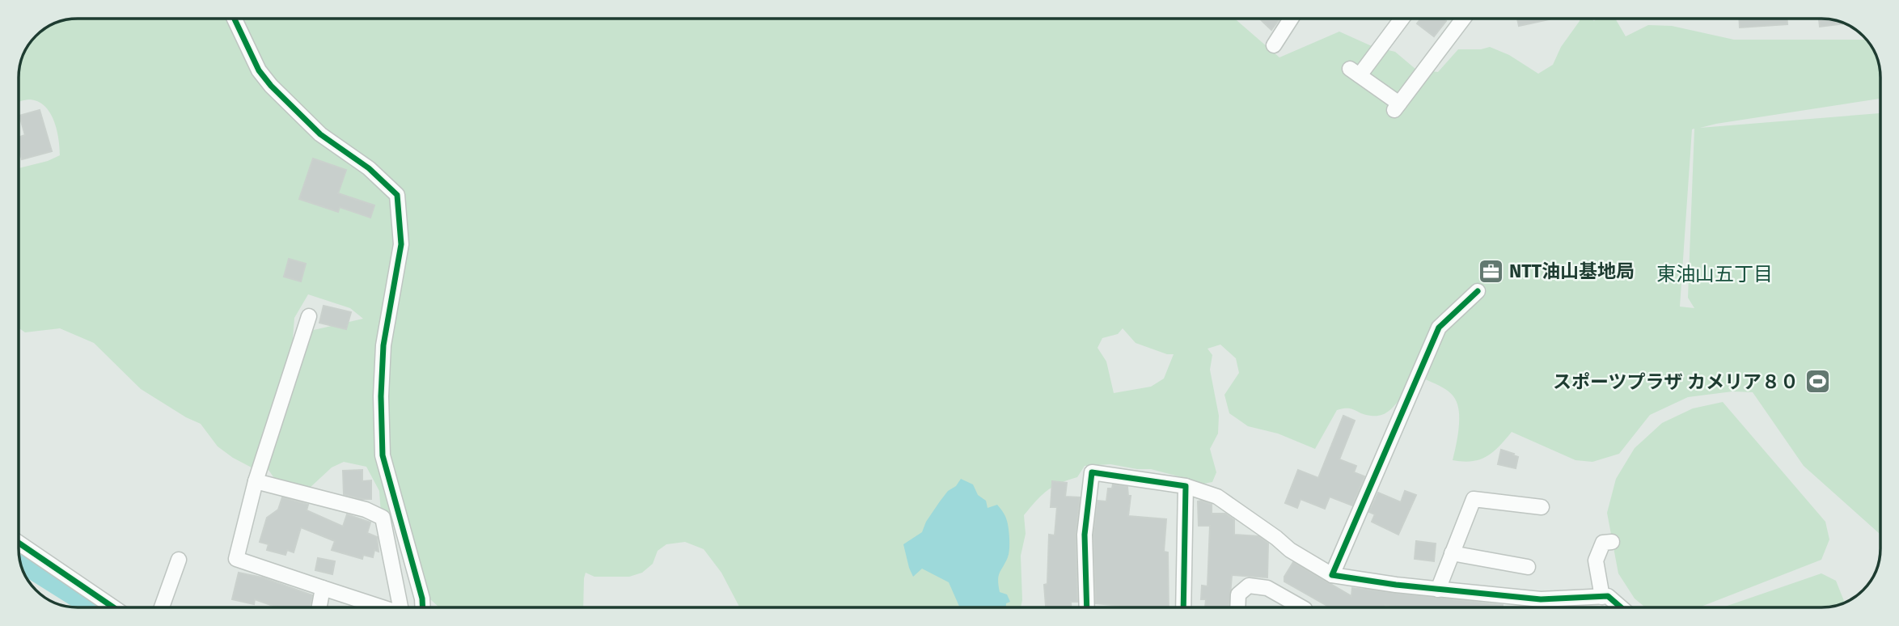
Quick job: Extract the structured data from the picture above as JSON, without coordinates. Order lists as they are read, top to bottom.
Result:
{
  "districts": ["東油山五丁目"],
  "places": {
    "office": ["NTT油山基地局"],
    "sports": ["スポーツプラザ カメリア８０"]
  }
}
